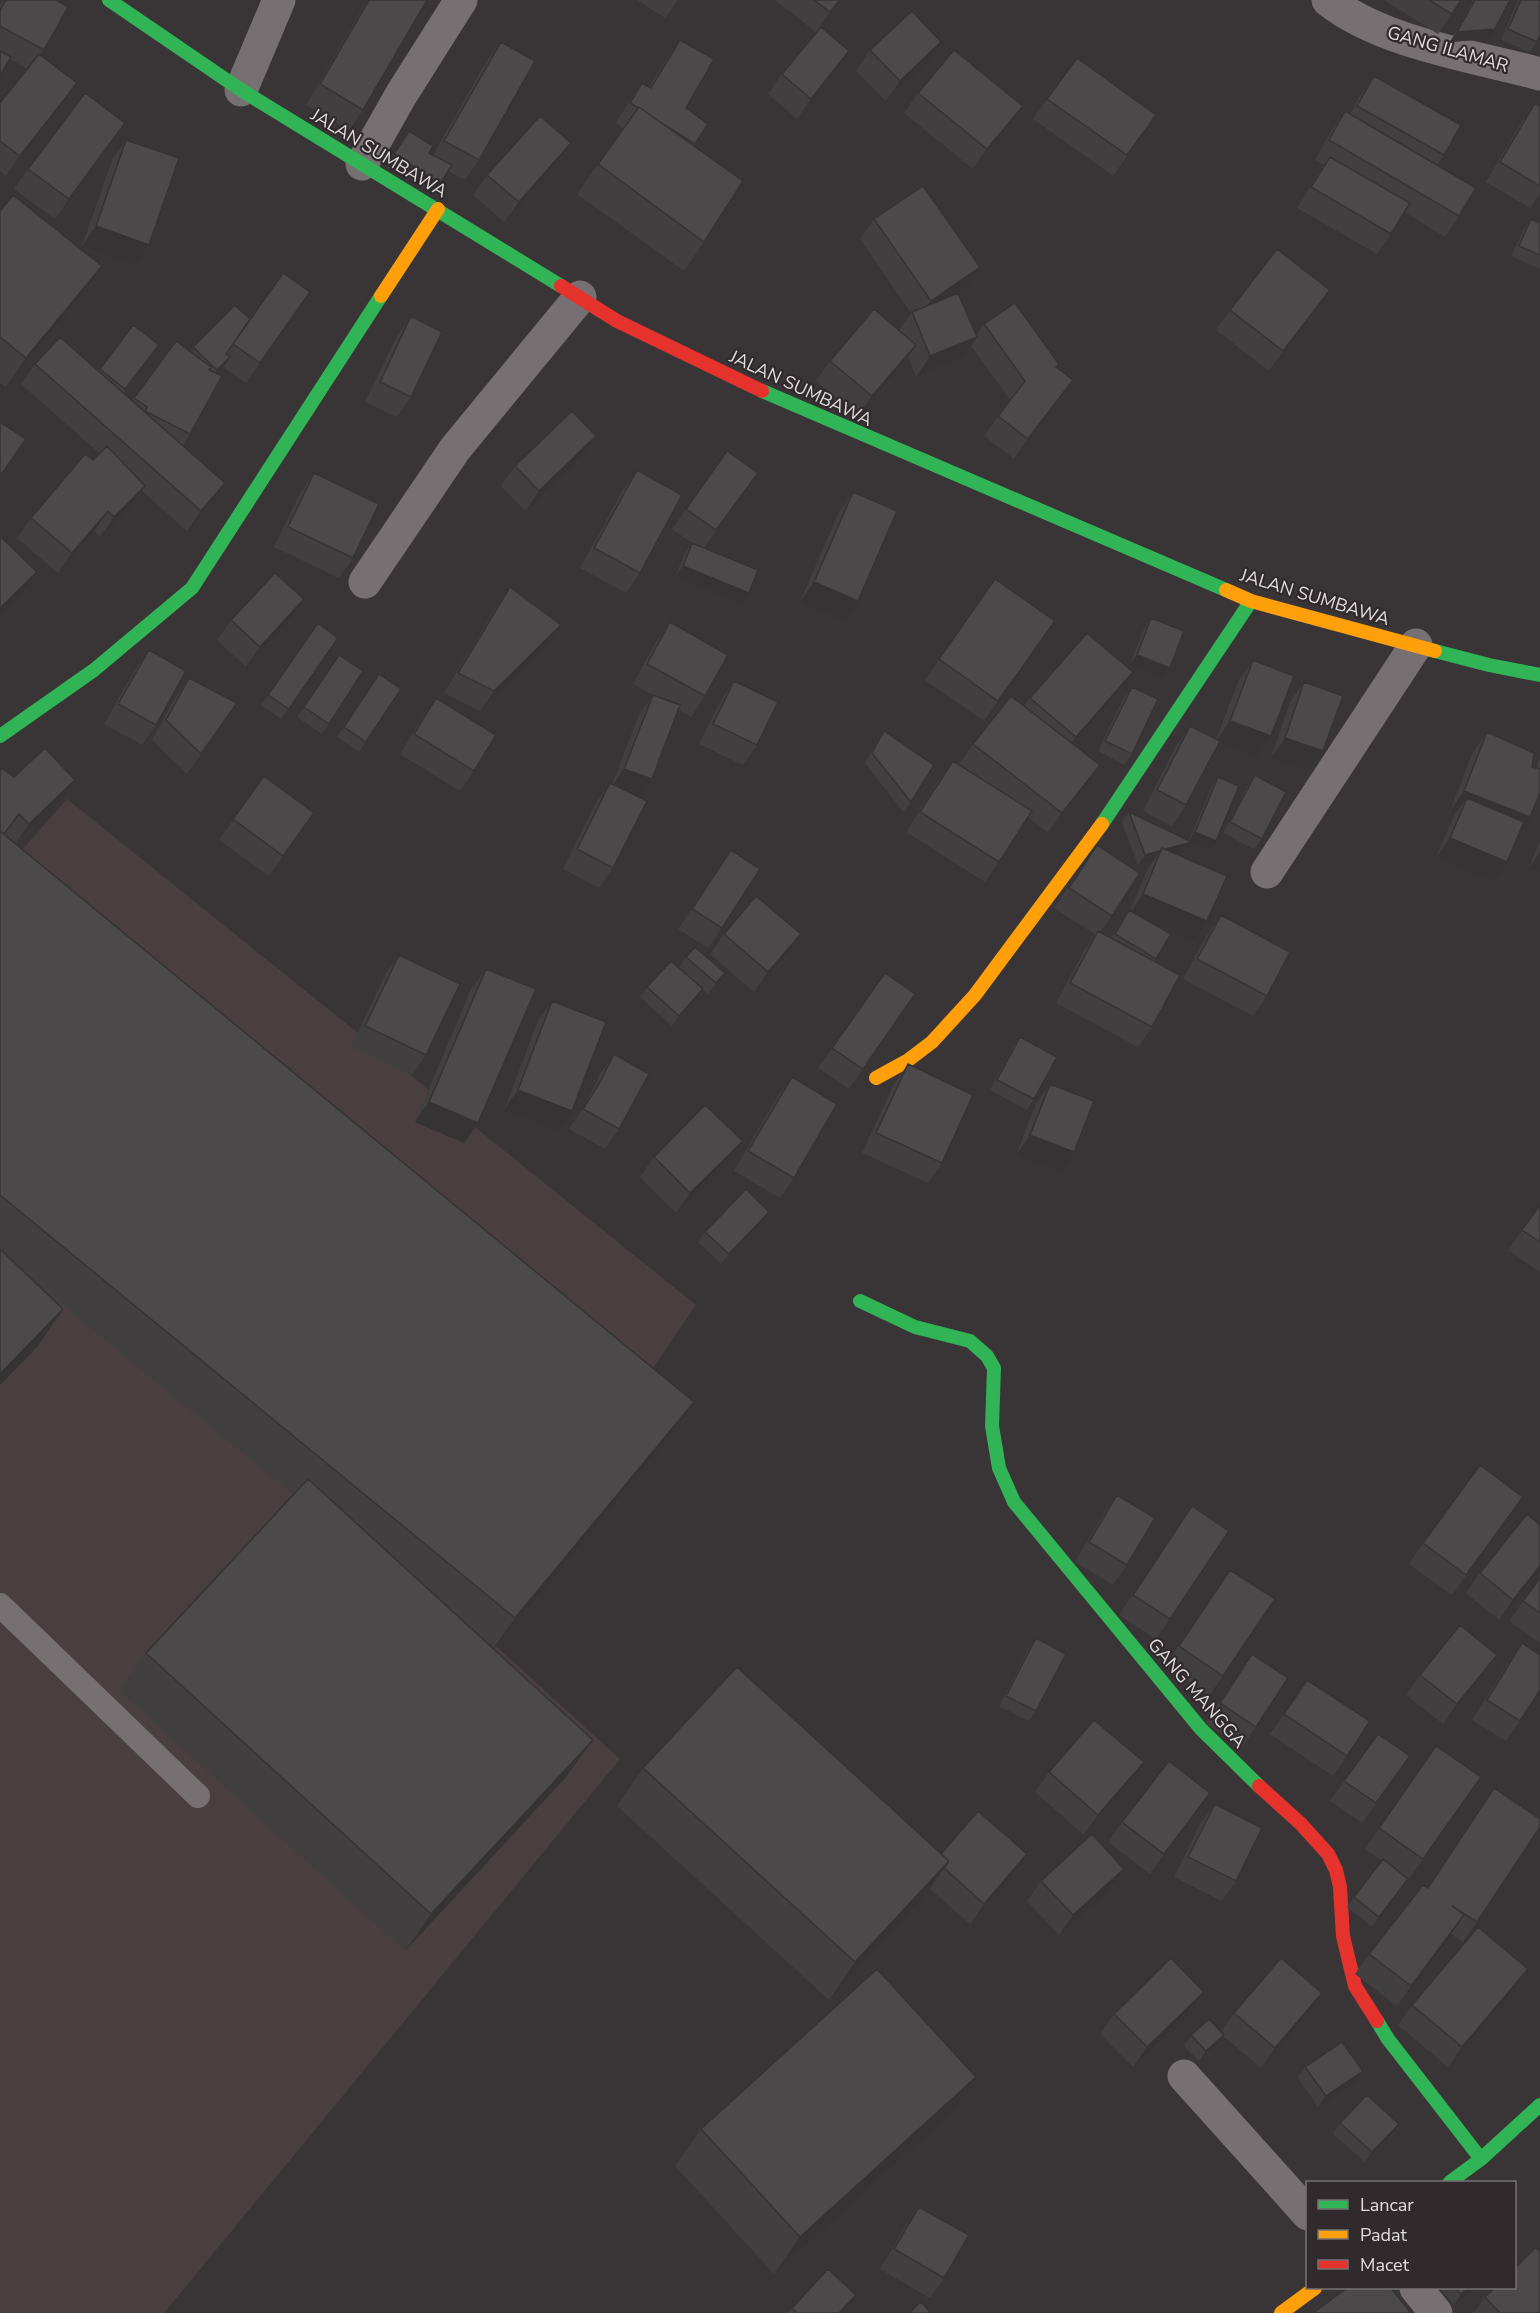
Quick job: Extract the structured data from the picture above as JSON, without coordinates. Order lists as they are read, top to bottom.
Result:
{
  "streets": {
    "street": ["GANG ILAMAR", "JALAN SUMBAWA", "GANG MANGGA"]
  },
  "legend": ["Lancar", "Padat", "Macet"]
}
